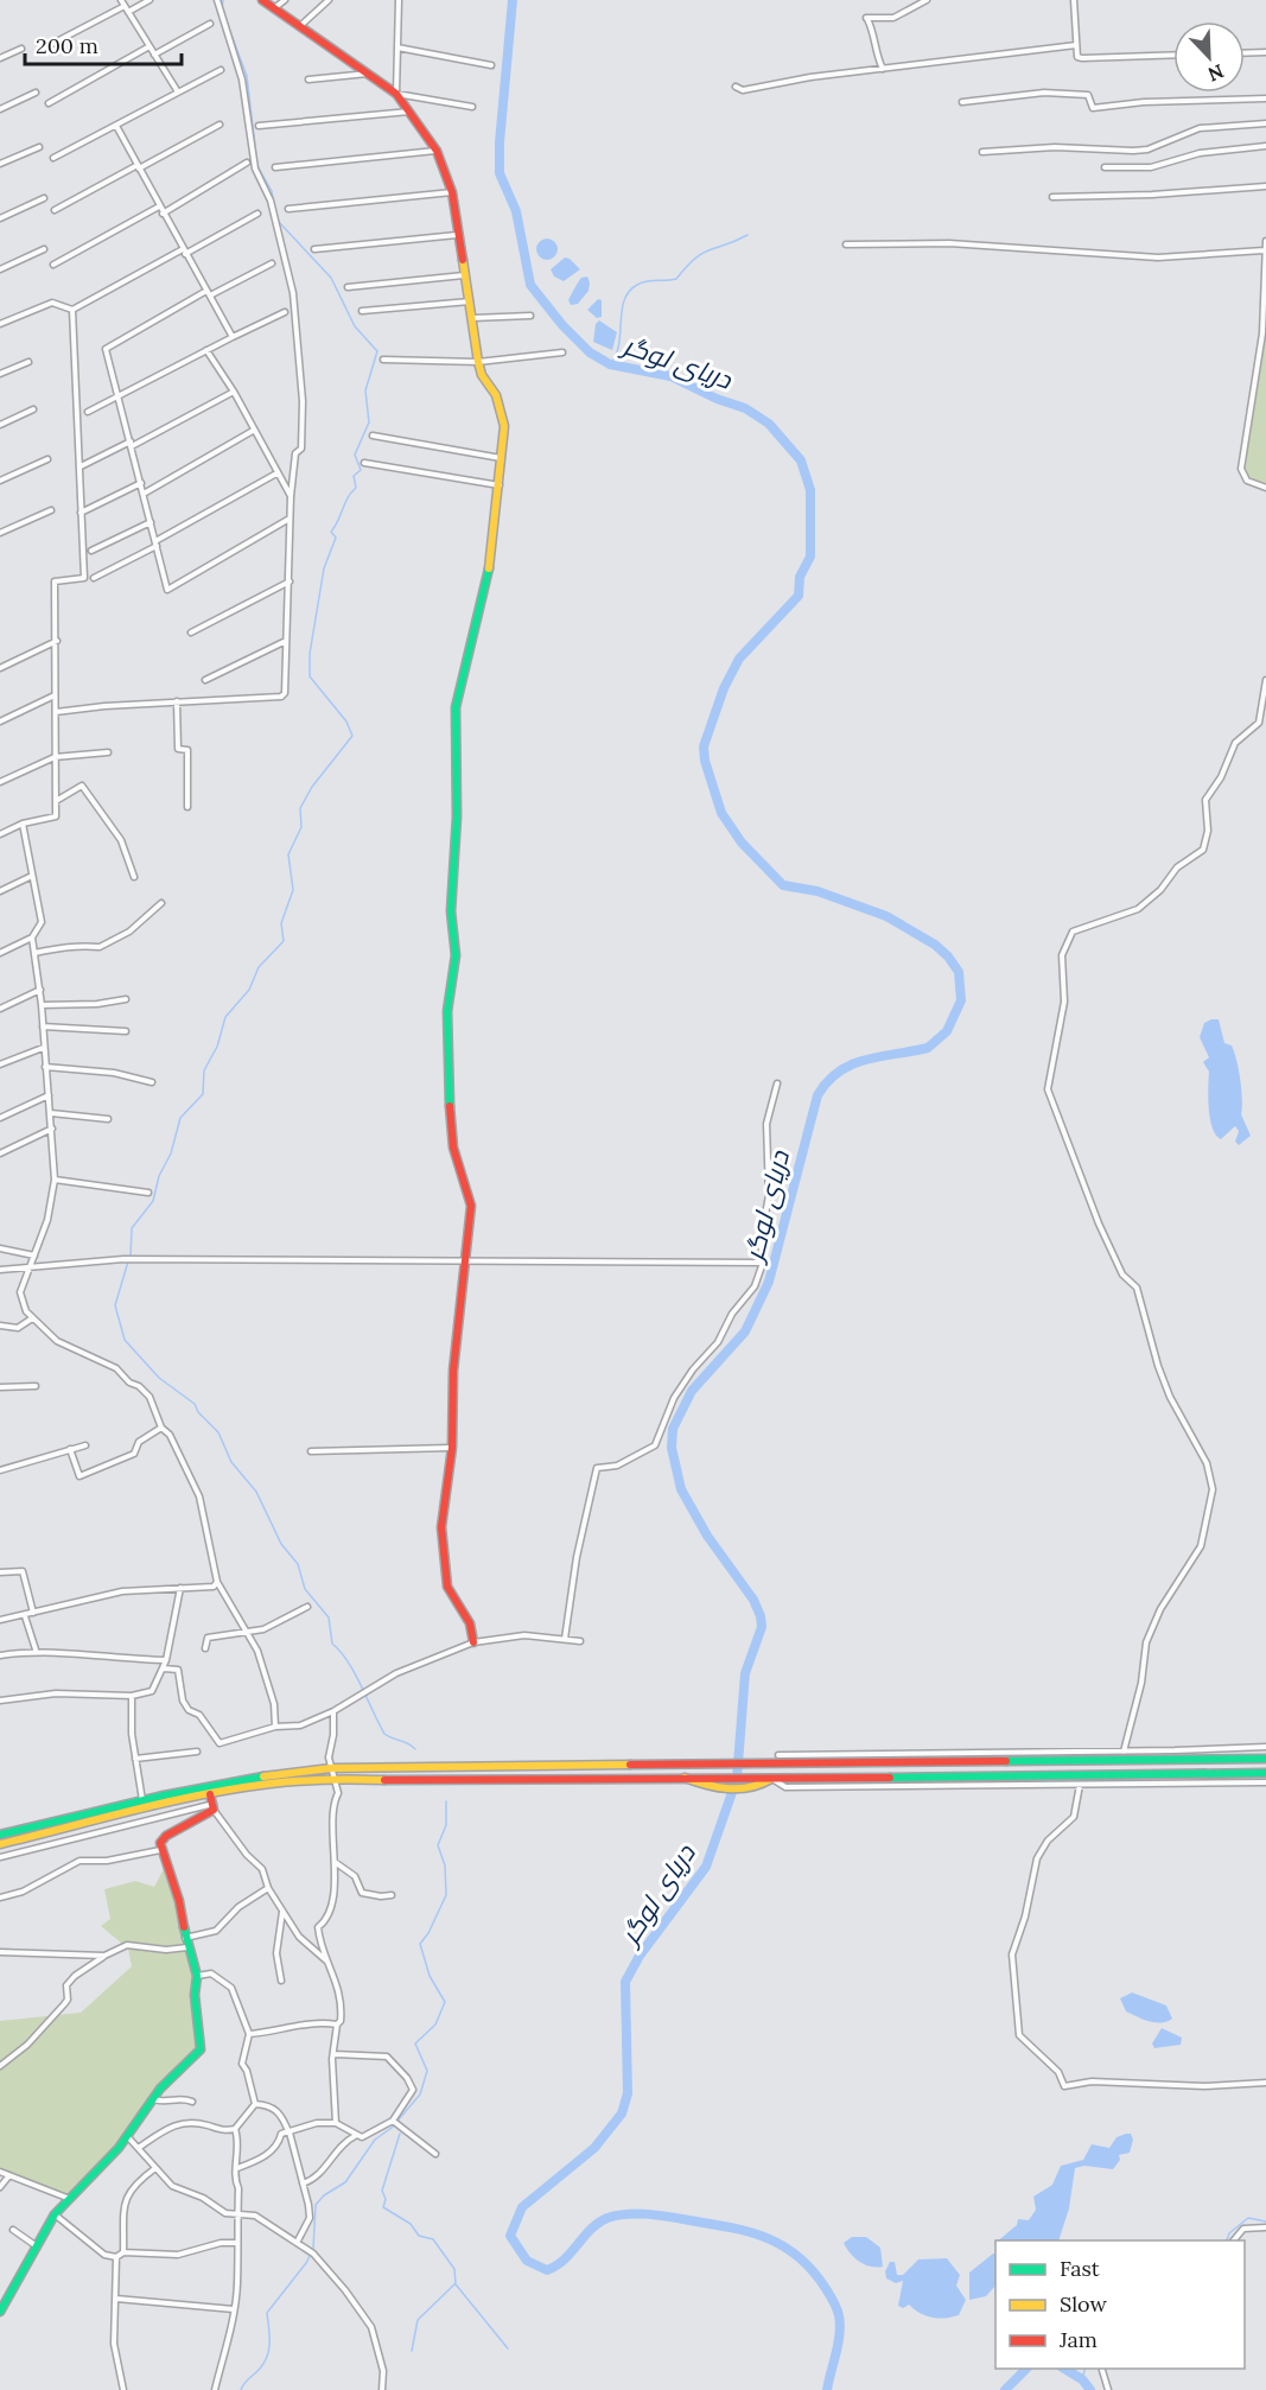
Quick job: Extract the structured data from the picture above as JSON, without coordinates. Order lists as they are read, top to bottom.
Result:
{
  "water": ["دریای لوگر"],
  "legend": ["Fast", "Slow", "Jam"],
  "scale_bar": "200 m",
  "north": "bottom right"
}
